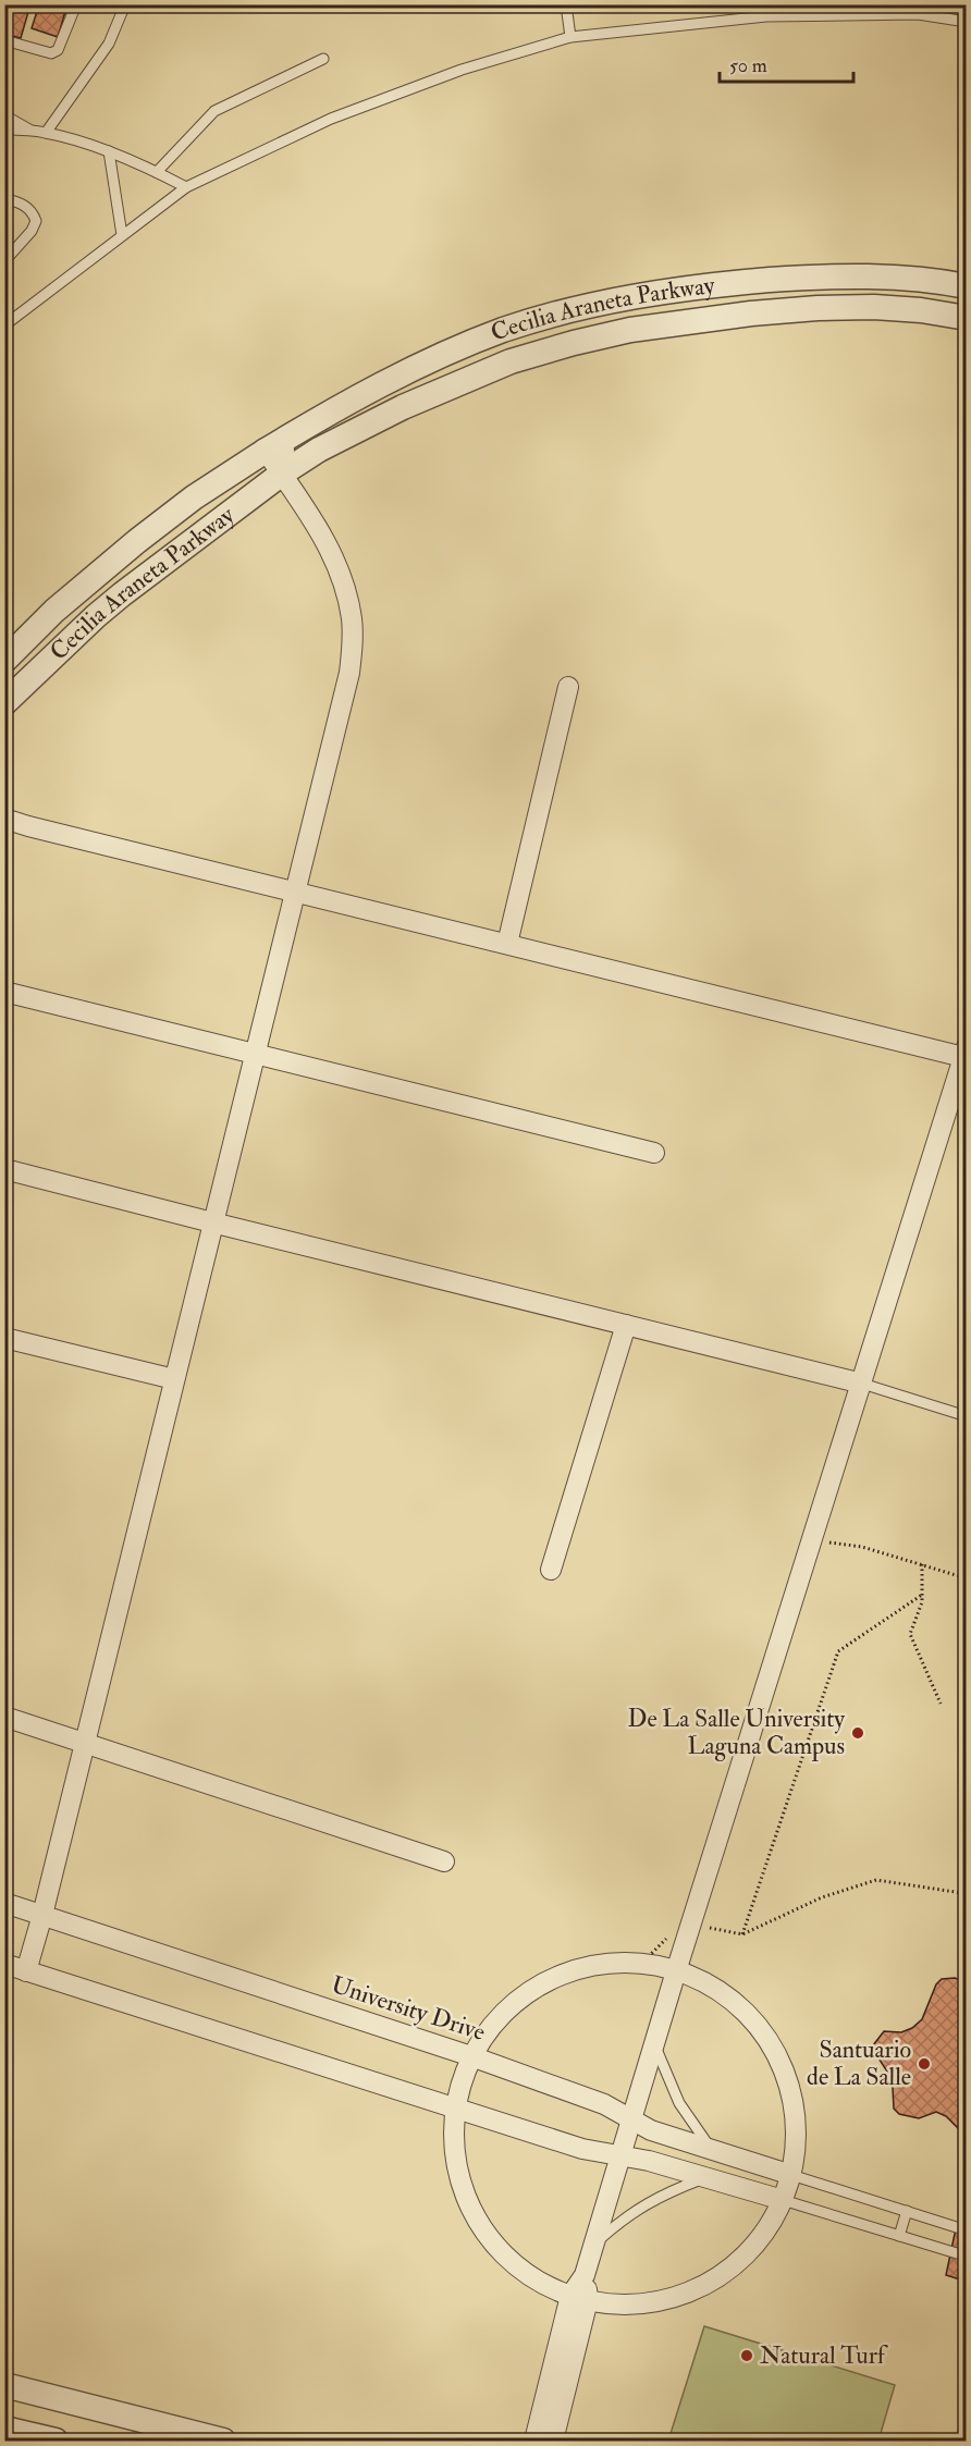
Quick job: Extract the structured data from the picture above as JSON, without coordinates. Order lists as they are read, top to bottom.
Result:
{
  "streets": {
    "street": ["Cecilia Araneta Parkway", "University Drive"]
  },
  "places": ["De La Salle University Laguna Campus", "Santuario de La Salle", "Natural Turf"],
  "scale_bar": "50 m"
}
